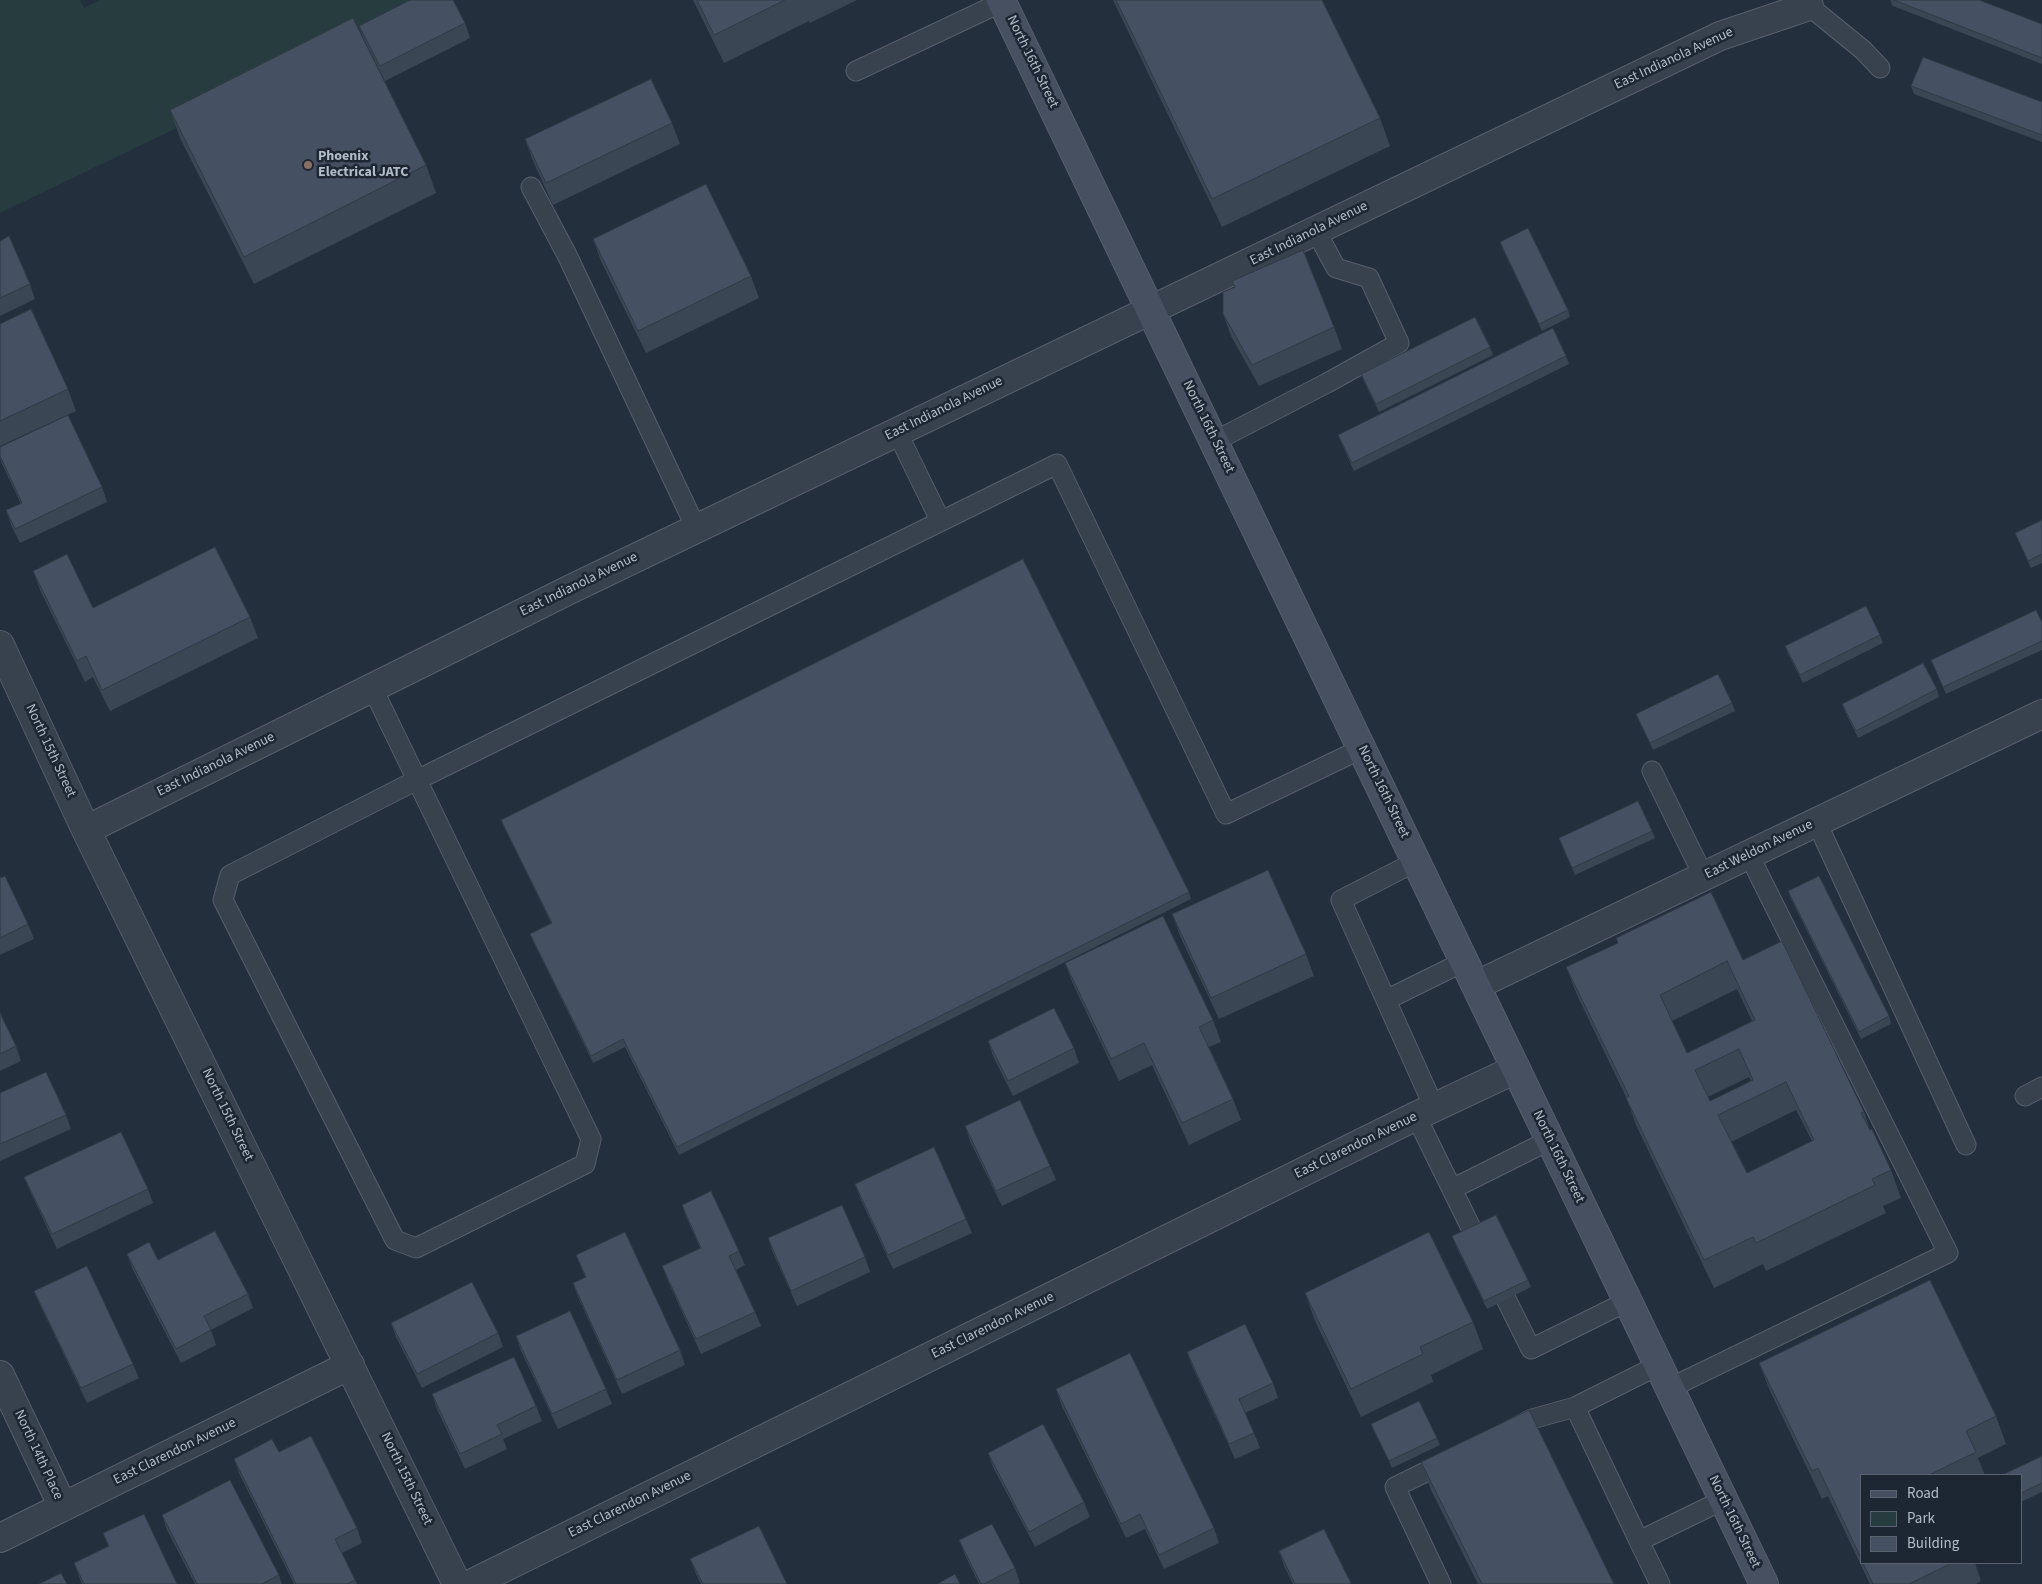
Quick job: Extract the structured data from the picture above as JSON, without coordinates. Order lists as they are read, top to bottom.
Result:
{
  "streets": {
    "main road": ["North 16th Street"],
    "street": [
      "East Indianola Avenue",
      "North 15th Street",
      "East Weldon Avenue",
      "East Clarendon Avenue",
      "North 14th Place"
    ]
  },
  "crossings": [
    ["East Indianola Avenue", "North 16th Street"],
    ["East Indianola Avenue", "North 15th Street"],
    ["North 16th Street", "East Weldon Avenue"],
    ["North 16th Street", "East Clarendon Avenue"],
    ["North 15th Street", "East Clarendon Avenue"],
    ["East Clarendon Avenue", "North 14th Place"]
  ],
  "places": ["Phoenix Electrical JATC"],
  "legend": ["Road", "Park", "Building"]
}
